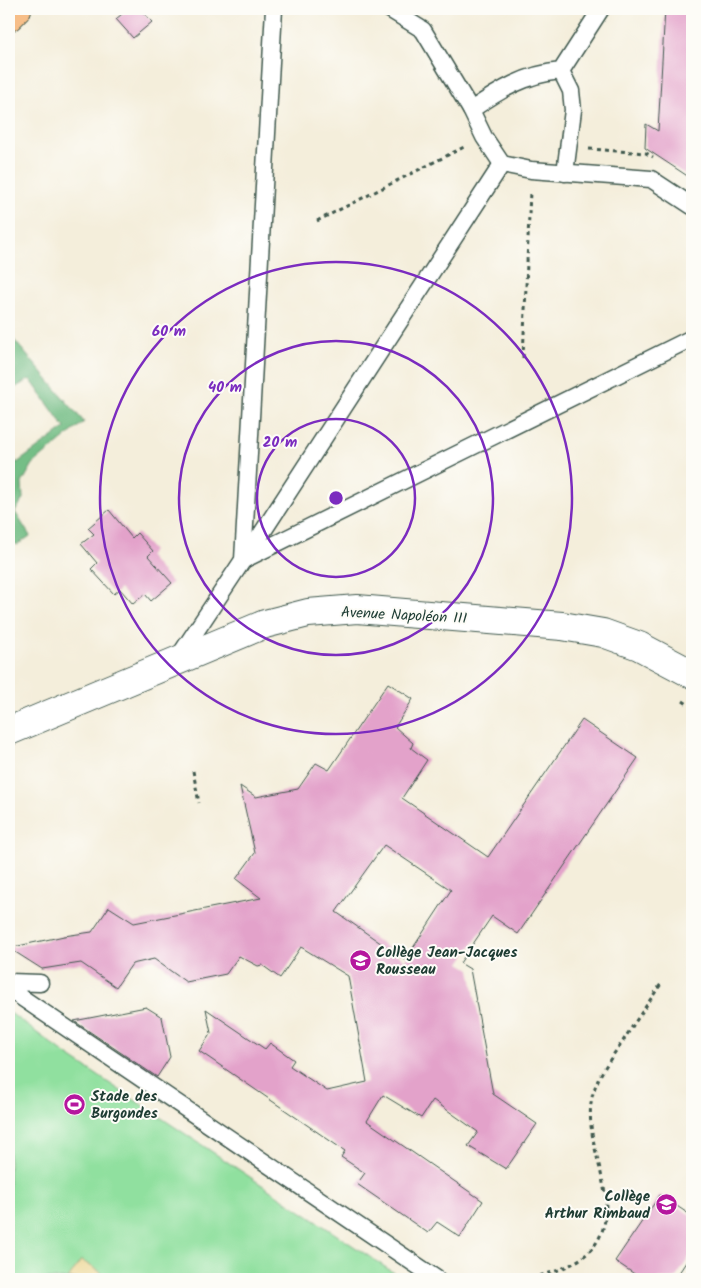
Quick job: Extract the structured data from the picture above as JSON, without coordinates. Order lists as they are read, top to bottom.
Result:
{
  "streets": {
    "street": ["Avenue Napoléon III"]
  },
  "places": {
    "school or university": ["Collège Jean-Jacques Rousseau", "Collège Arthur Rimbaud"],
    "sports": ["Stade des Burgondes"]
  },
  "rings": ["60 m", "40 m", "20 m"]
}
